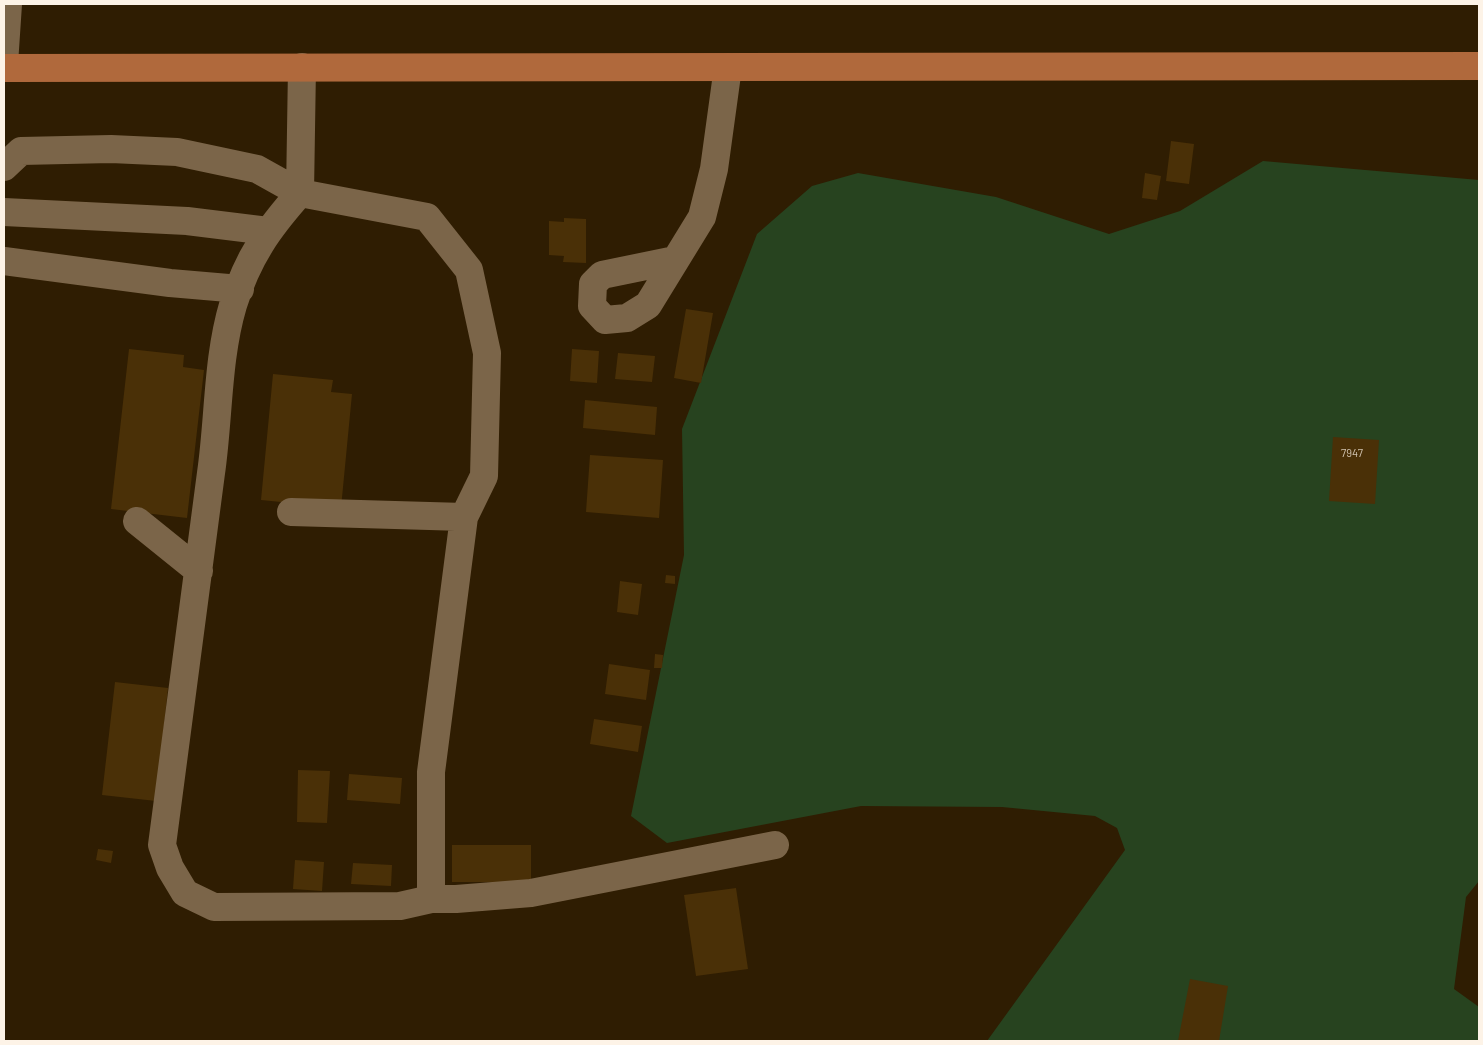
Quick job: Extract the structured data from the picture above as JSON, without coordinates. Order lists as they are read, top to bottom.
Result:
{
  "house_numbers": ["7947"]
}
